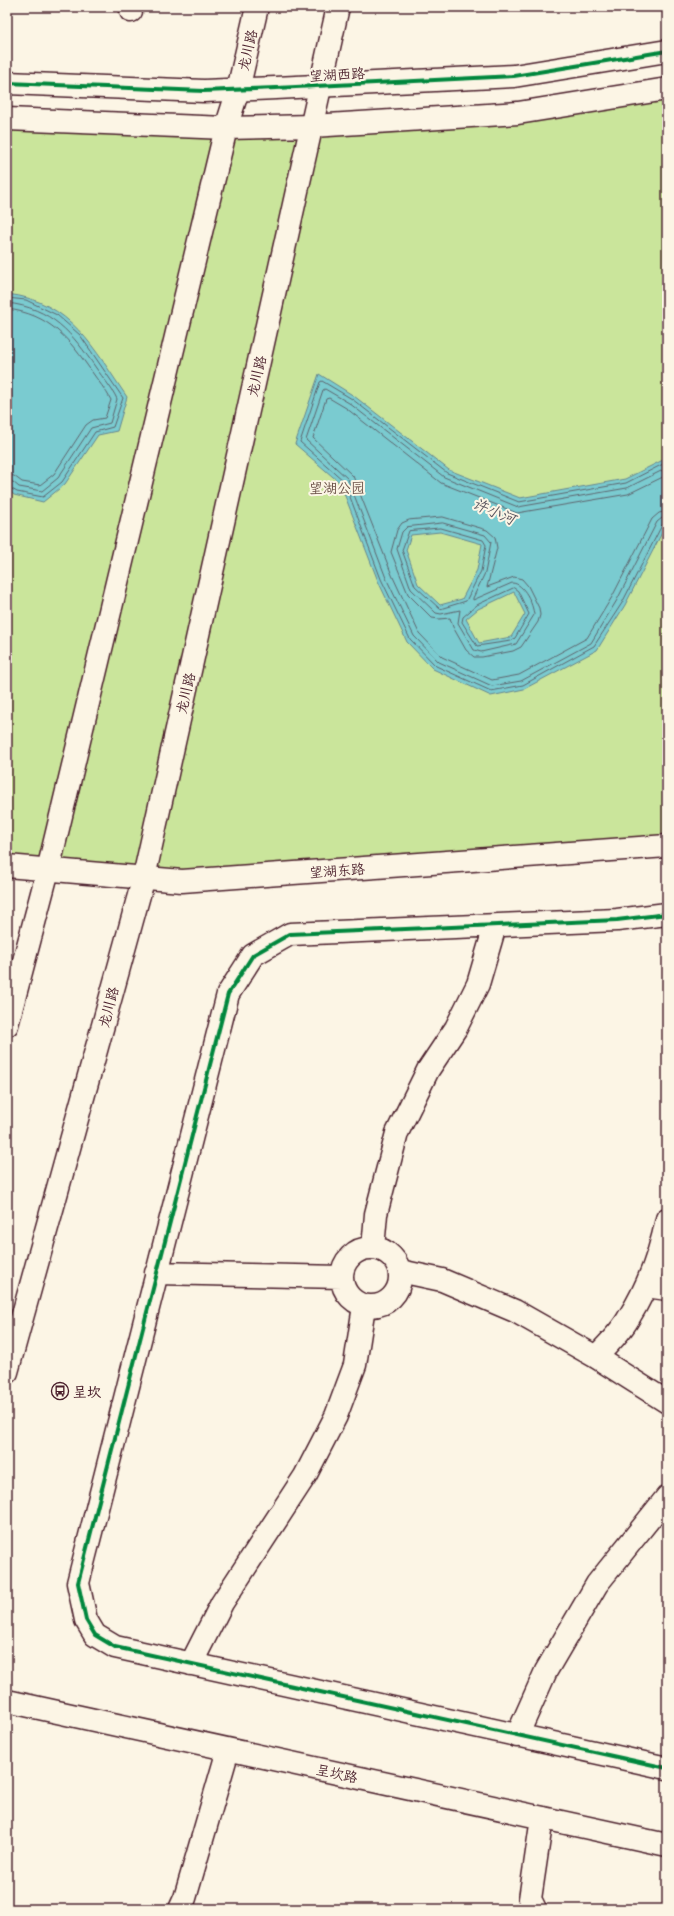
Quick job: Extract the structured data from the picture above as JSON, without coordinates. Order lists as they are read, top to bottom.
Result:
{
  "streets": {
    "main road": [
      "龙川路",
      "望湖西路",
      "望湖东路",
      "呈坎路"
    ]
  },
  "crossings": [
    ["龙川路", "望湖西路"],
    ["龙川路", "望湖东路"]
  ],
  "water": ["许小河"],
  "parks": ["望湖公园"],
  "places": {
    "bus stop": ["呈坎"]
  }
}
